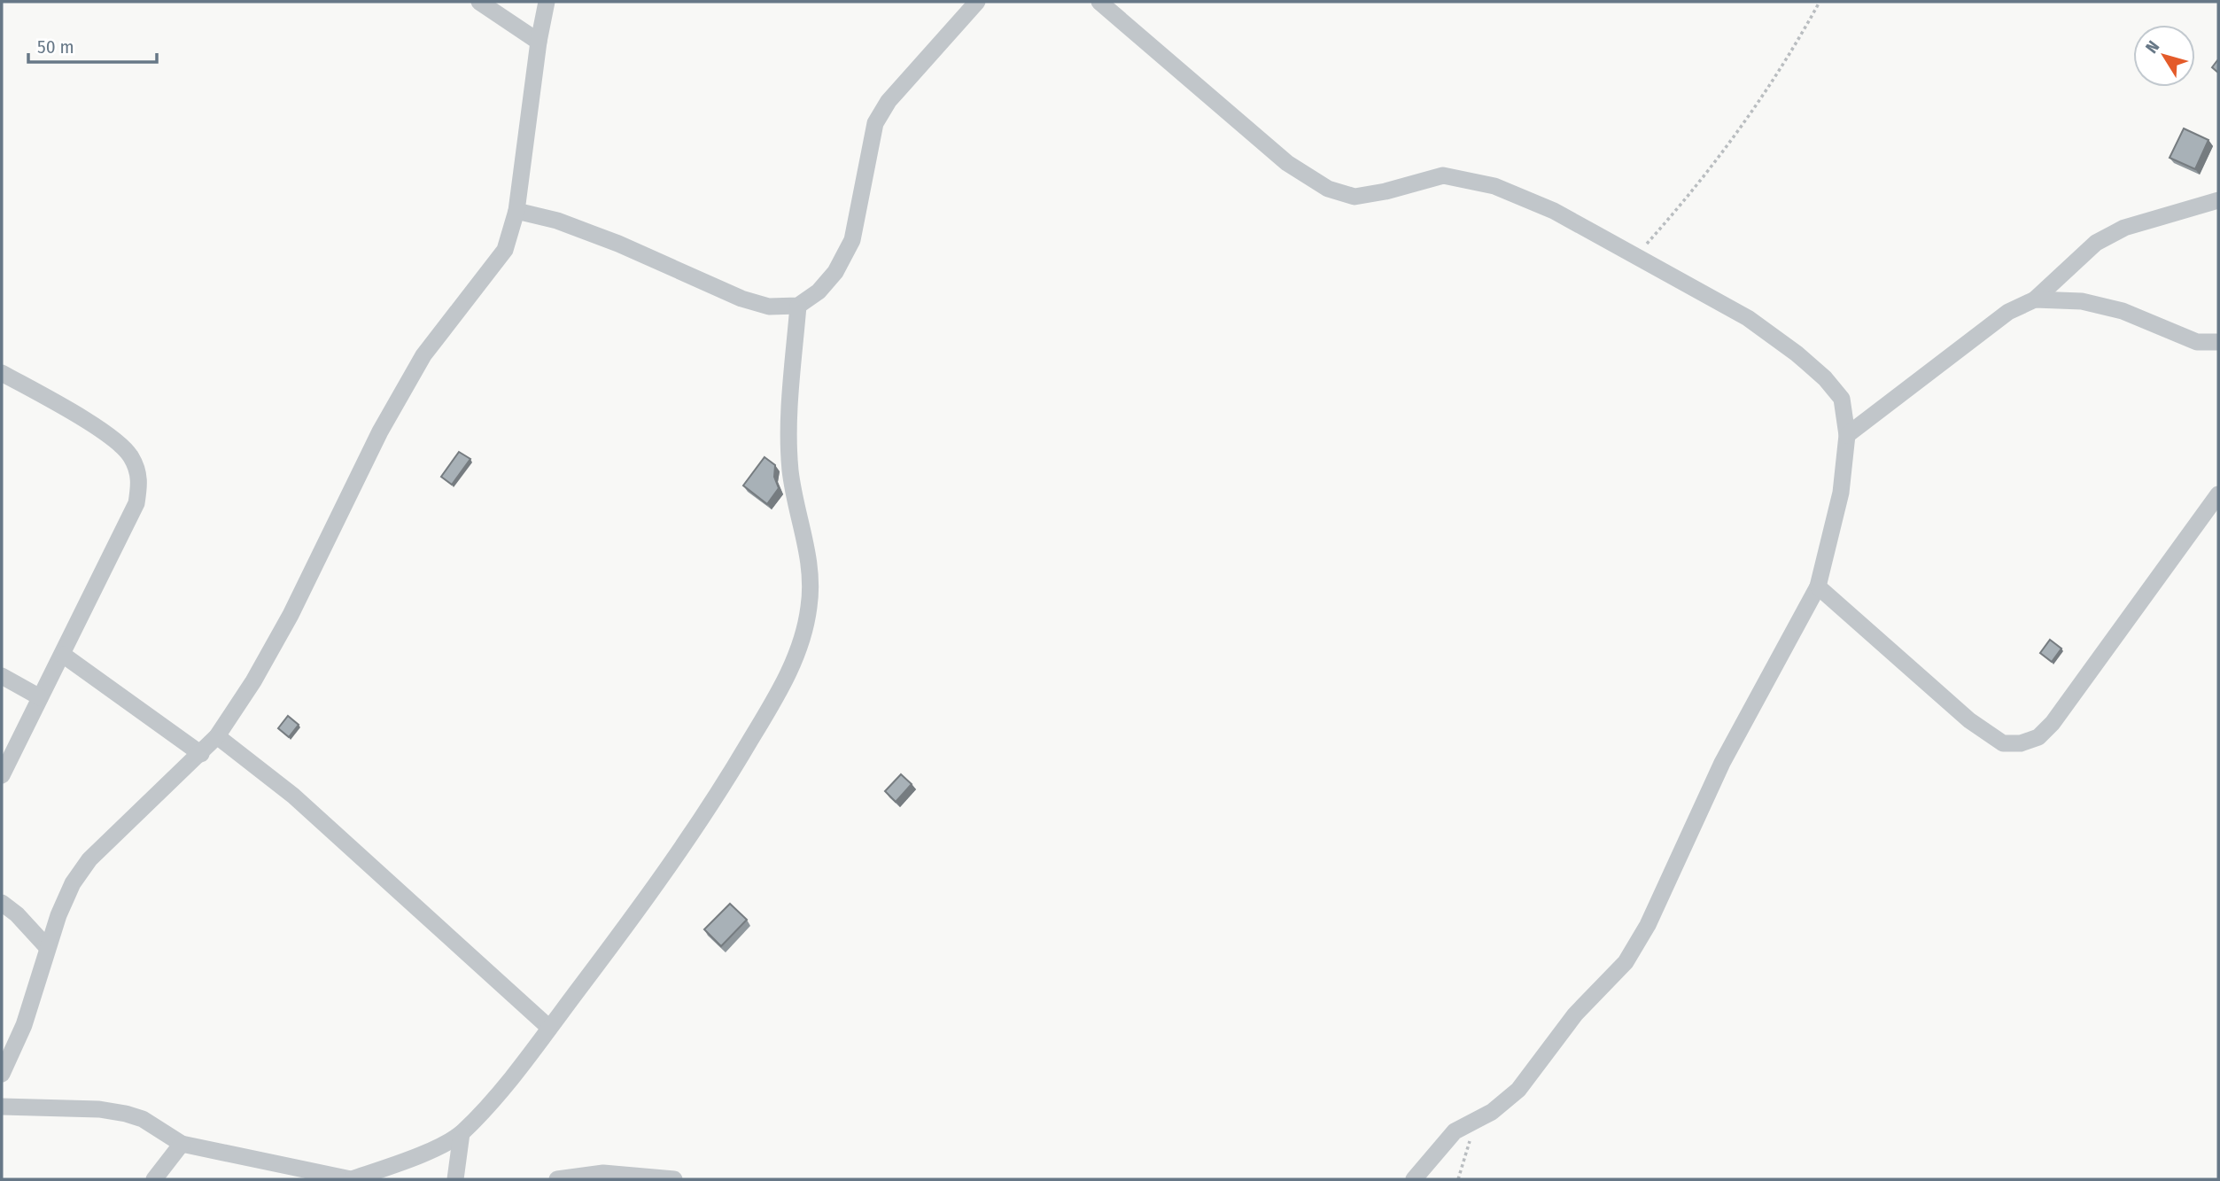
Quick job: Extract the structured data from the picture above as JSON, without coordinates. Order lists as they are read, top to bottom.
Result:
{
  "scale_bar": "50 m",
  "north": "top left"
}
